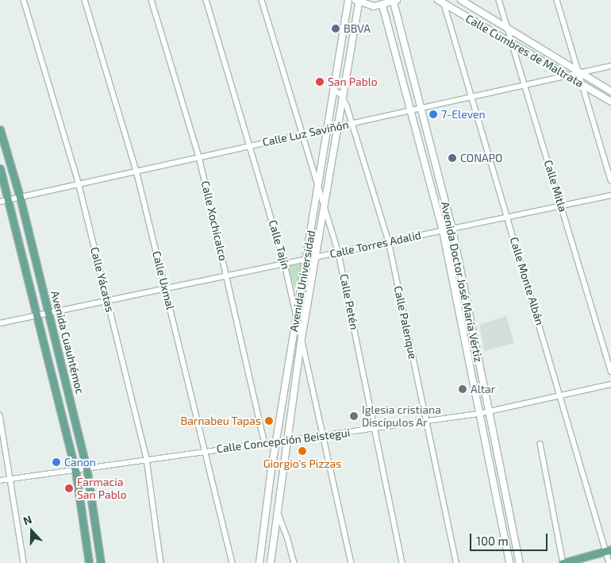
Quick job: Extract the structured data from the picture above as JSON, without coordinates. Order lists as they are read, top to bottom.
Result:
{
  "streets": {
    "main road": [
      "Calle Cumbres de Maltrata",
      "Avenida Universidad",
      "Avenida Doctor José María Vértiz",
      "Avenida Cuauhtémoc"
    ],
    "street": [
      "Calle Luz Saviñón",
      "Calle Mitla",
      "Calle Xochicalco",
      "Calle Tajín",
      "Calle Torres Adalid",
      "Calle Yácatas",
      "Calle Uxmal",
      "Calle Monte Albán",
      "Calle Petén",
      "Calle Palenque",
      "Calle Concepción Beistegui"
    ]
  },
  "crossings": [
    ["Calle Cumbres de Maltrata", "Calle Luz Saviñón"],
    ["Calle Cumbres de Maltrata", "Calle Mitla"],
    ["Calle Cumbres de Maltrata", "Calle Monte Albán"],
    ["Calle Luz Saviñón", "Calle Mitla"],
    ["Calle Luz Saviñón", "Calle Xochicalco"],
    ["Calle Luz Saviñón", "Calle Tajín"],
    ["Calle Luz Saviñón", "Calle Yácatas"],
    ["Calle Luz Saviñón", "Calle Uxmal"],
    ["Calle Luz Saviñón", "Avenida Universidad"],
    ["Calle Luz Saviñón", "Calle Monte Albán"],
    ["Calle Luz Saviñón", "Avenida Doctor José María Vértiz"],
    ["Calle Luz Saviñón", "Calle Petén"],
    ["Calle Luz Saviñón", "Calle Palenque"],
    ["Calle Luz Saviñón", "Avenida Cuauhtémoc"],
    ["Calle Mitla", "Calle Torres Adalid"],
    ["Calle Xochicalco", "Calle Torres Adalid"],
    ["Calle Xochicalco", "Calle Concepción Beistegui"],
    ["Calle Tajín", "Calle Torres Adalid"],
    ["Calle Tajín", "Avenida Universidad"],
    ["Calle Tajín", "Calle Concepción Beistegui"],
    ["Calle Torres Adalid", "Calle Yácatas"],
    ["Calle Torres Adalid", "Calle Uxmal"],
    ["Calle Torres Adalid", "Avenida Universidad"],
    ["Calle Torres Adalid", "Calle Monte Albán"],
    ["Calle Torres Adalid", "Avenida Doctor José María Vértiz"],
    ["Calle Torres Adalid", "Calle Petén"],
    ["Calle Torres Adalid", "Calle Palenque"],
    ["Calle Torres Adalid", "Avenida Cuauhtémoc"],
    ["Calle Yácatas", "Calle Concepción Beistegui"],
    ["Calle Uxmal", "Calle Concepción Beistegui"],
    ["Avenida Universidad", "Calle Petén"],
    ["Avenida Universidad", "Calle Palenque"],
    ["Avenida Universidad", "Calle Concepción Beistegui"],
    ["Calle Monte Albán", "Calle Concepción Beistegui"],
    ["Avenida Doctor José María Vértiz", "Calle Concepción Beistegui"],
    ["Calle Petén", "Calle Concepción Beistegui"],
    ["Calle Palenque", "Calle Concepción Beistegui"],
    ["Avenida Cuauhtémoc", "Calle Concepción Beistegui"]
  ],
  "places": [
    "BBVA",
    "San Pablo",
    "7-Eleven",
    "CONAPO",
    "Altar",
    "Iglesia cristiana Discípulos Ar",
    "Barnabeu Tapas",
    "Giorgio's Pizzas",
    "Canon",
    "Farmacia San Pablo"
  ],
  "scale_bar": "100 m",
  "north": "top"
}
